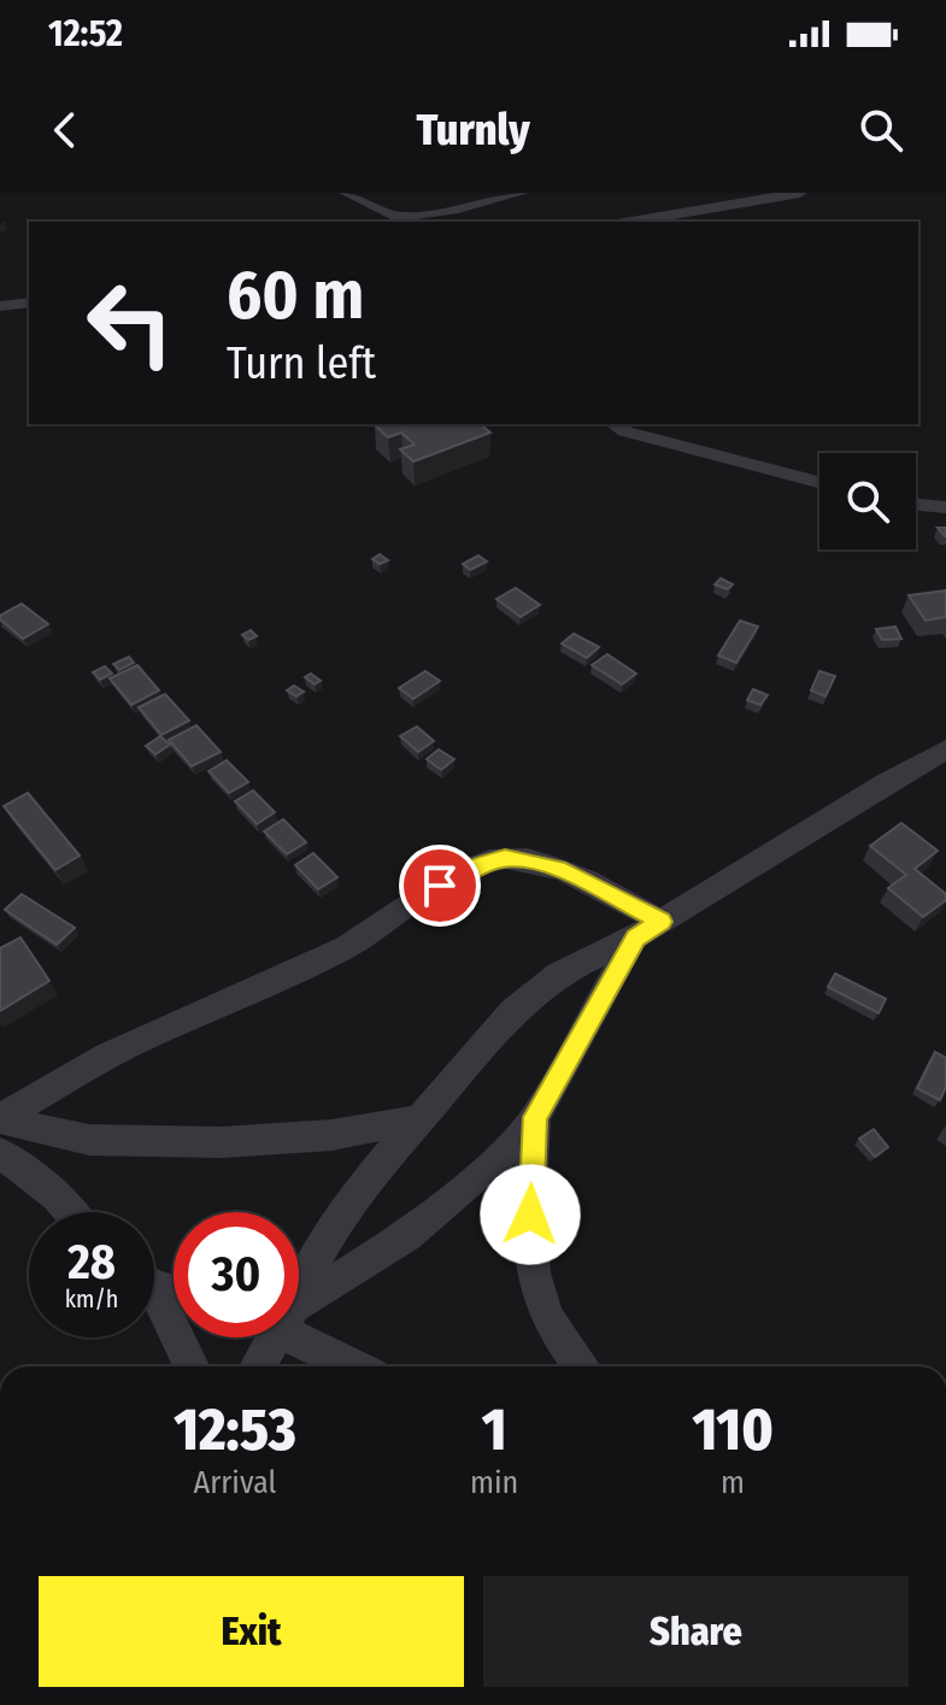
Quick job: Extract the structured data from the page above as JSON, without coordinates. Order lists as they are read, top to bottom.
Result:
{
  "page": {
    "status": "12:52",
    "header": "Turnly",
    "turn": ["60 m", "Turn left"],
    "speed": "28 km/h",
    "limit": "30",
    "eta": [
      "12:53",
      "Arrival",
      "1",
      "min",
      "110",
      "m"
    ],
    "buttons": ["Exit", "Share"]
  }
}
